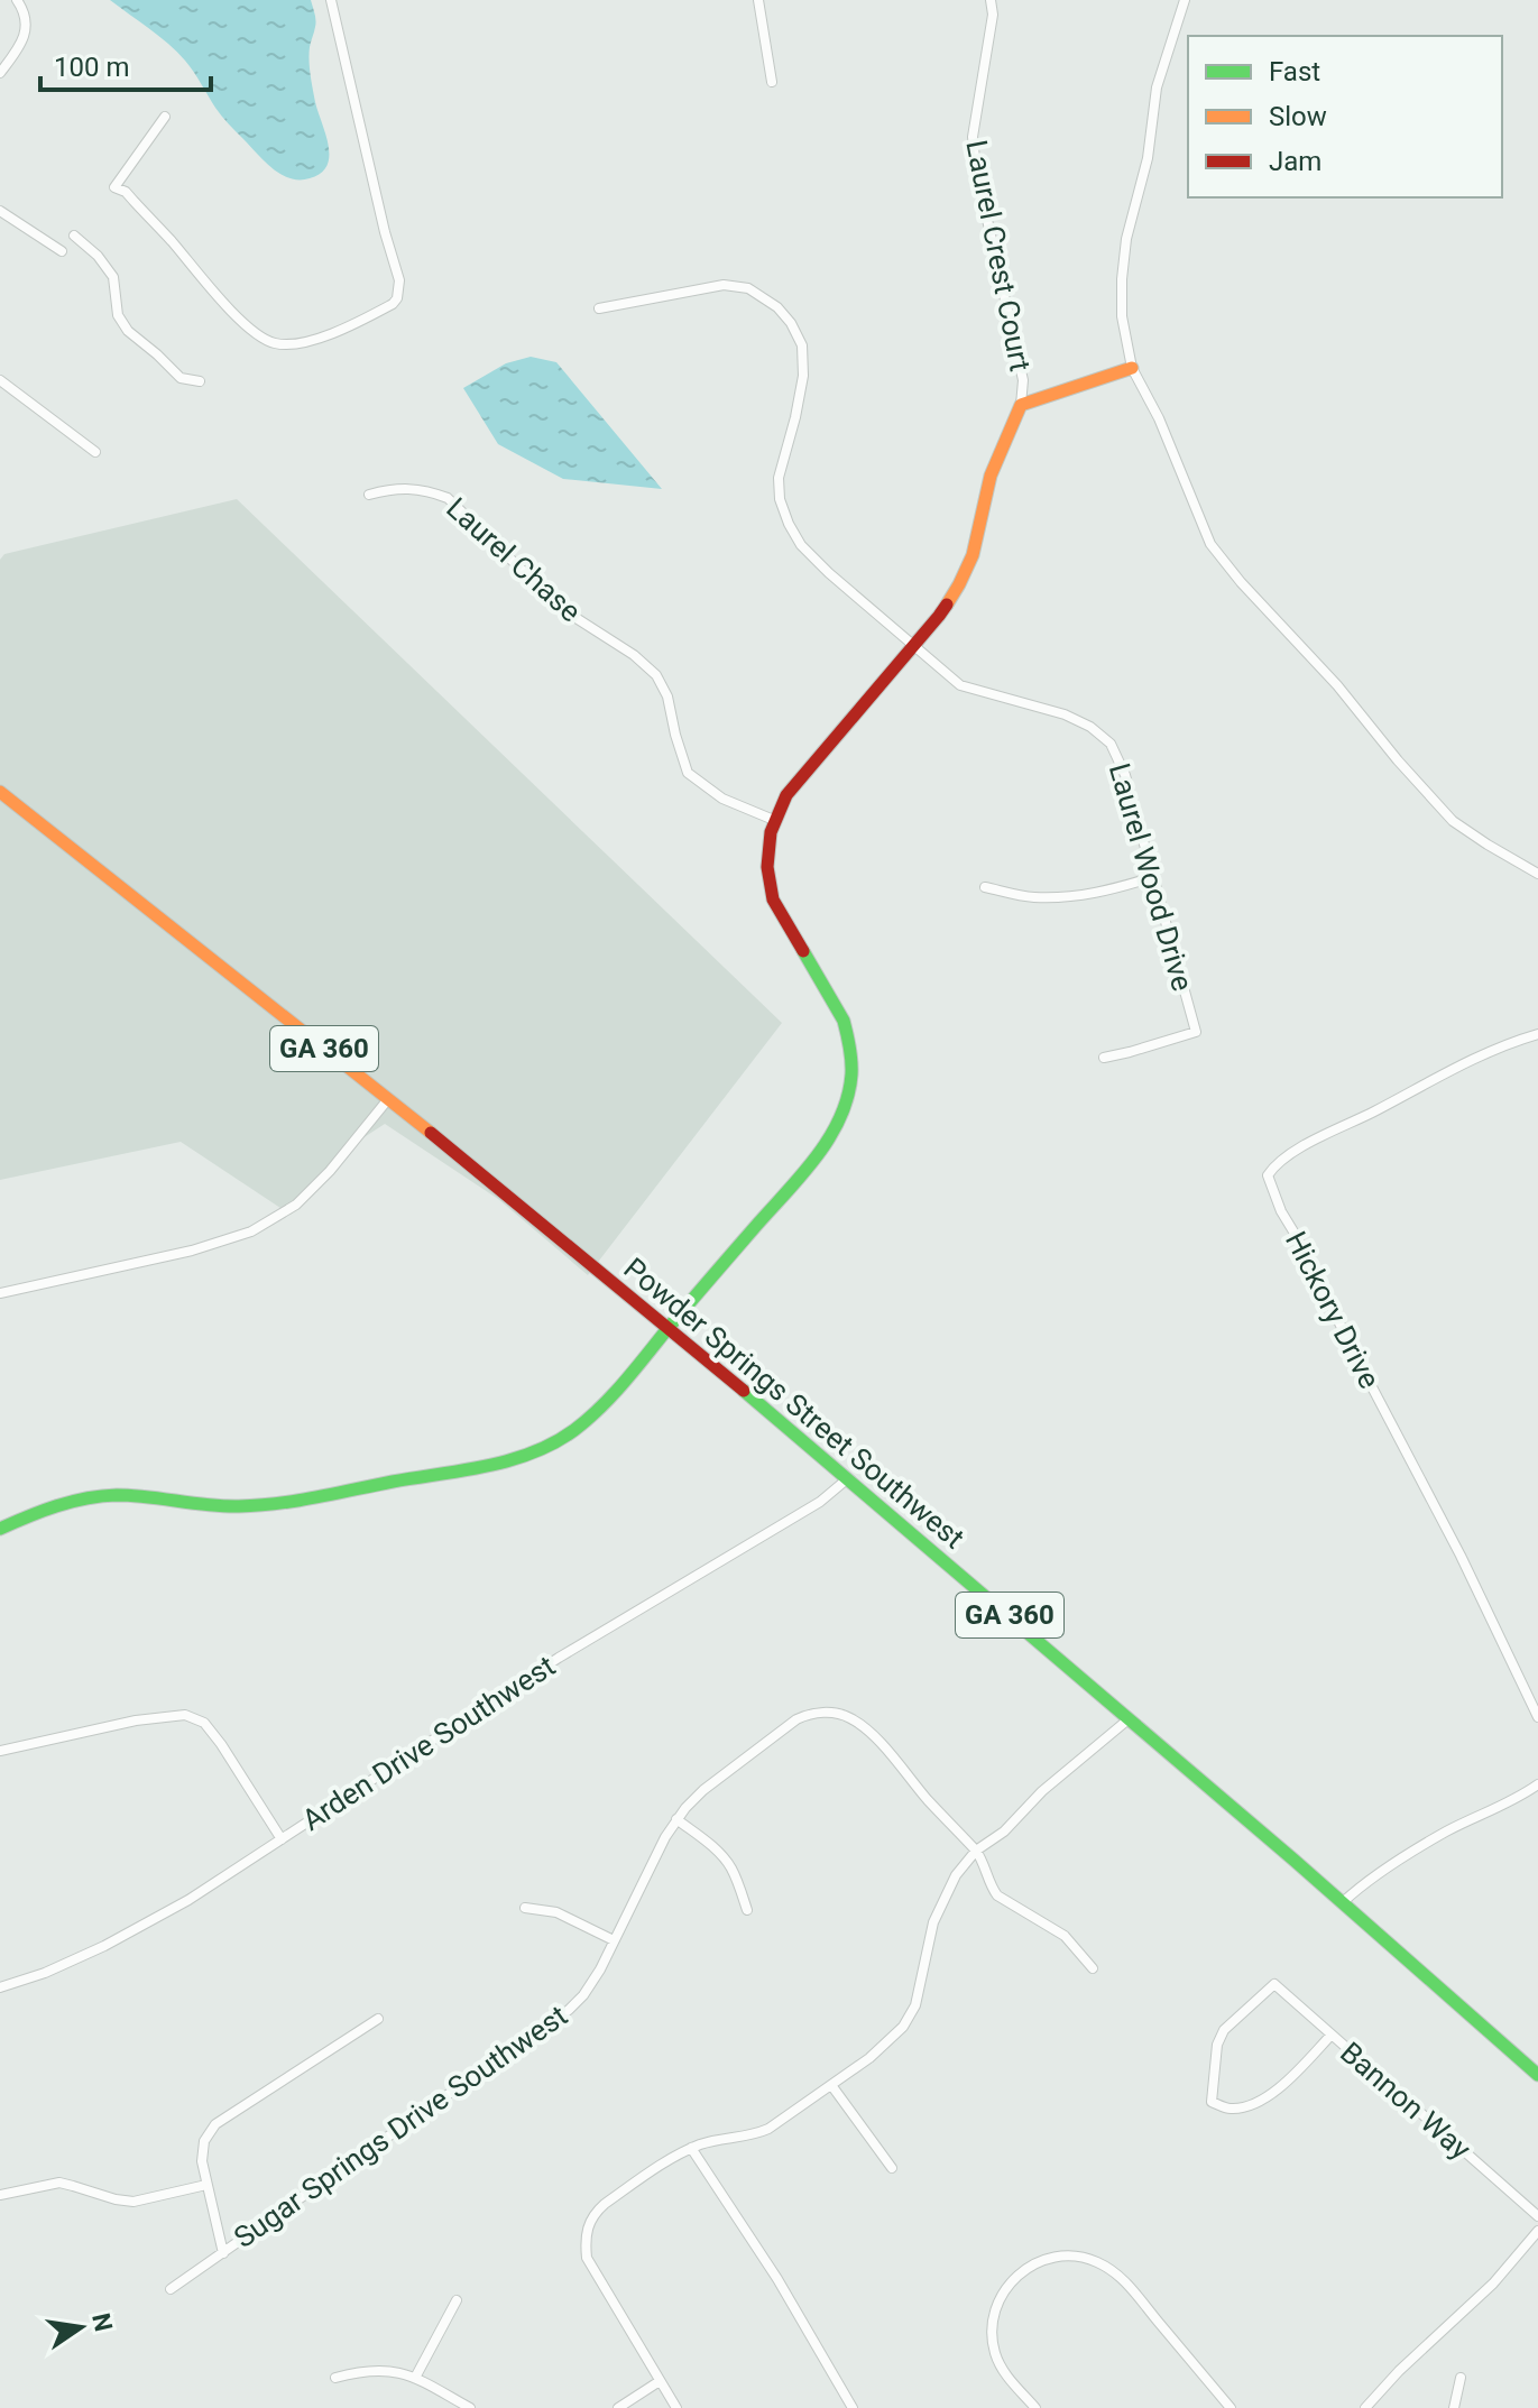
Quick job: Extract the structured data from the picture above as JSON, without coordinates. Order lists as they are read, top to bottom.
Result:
{
  "streets": {
    "main road": ["GA 360", "Powder Springs Street Southwest"],
    "street": [
      "Laurel Crest Court",
      "Laurel Chase",
      "Laurel Wood Drive",
      "Hickory Drive",
      "Arden Drive Southwest",
      "Bannon Way",
      "Sugar Springs Drive Southwest"
    ]
  },
  "crossings": [
    ["Powder Springs Street Southwest", "Arden Drive Southwest"]
  ],
  "legend": ["Fast", "Slow", "Jam"],
  "scale_bar": "100 m",
  "north": "right"
}
